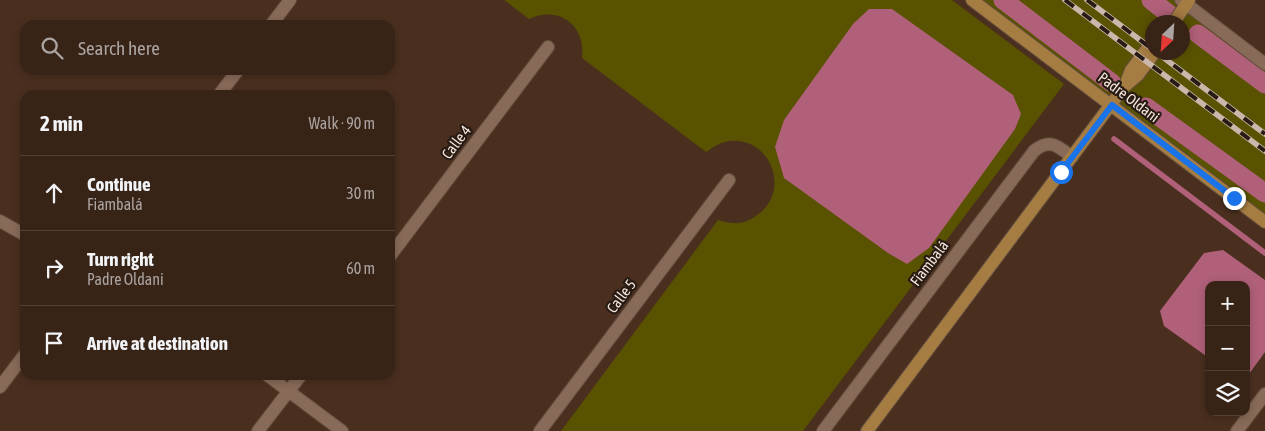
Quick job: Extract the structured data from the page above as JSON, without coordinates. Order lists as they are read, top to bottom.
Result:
{
  "streets": {
    "street": [
      "Padre Oldani",
      "Calle 4",
      "Fiambalá",
      "Calle 5"
    ]
  },
  "north": "bottom left",
  "page": {
    "search": "Search here",
    "heading": ["2 min", "Walk · 90 m"],
    "list": [
      ["Continue", "Fiambalá", "30 m"],
      ["Turn right", "Padre Oldani", "60 m"],
      "Arrive at destination"
    ],
    "map_buttons": ["+", "−"]
  }
}
